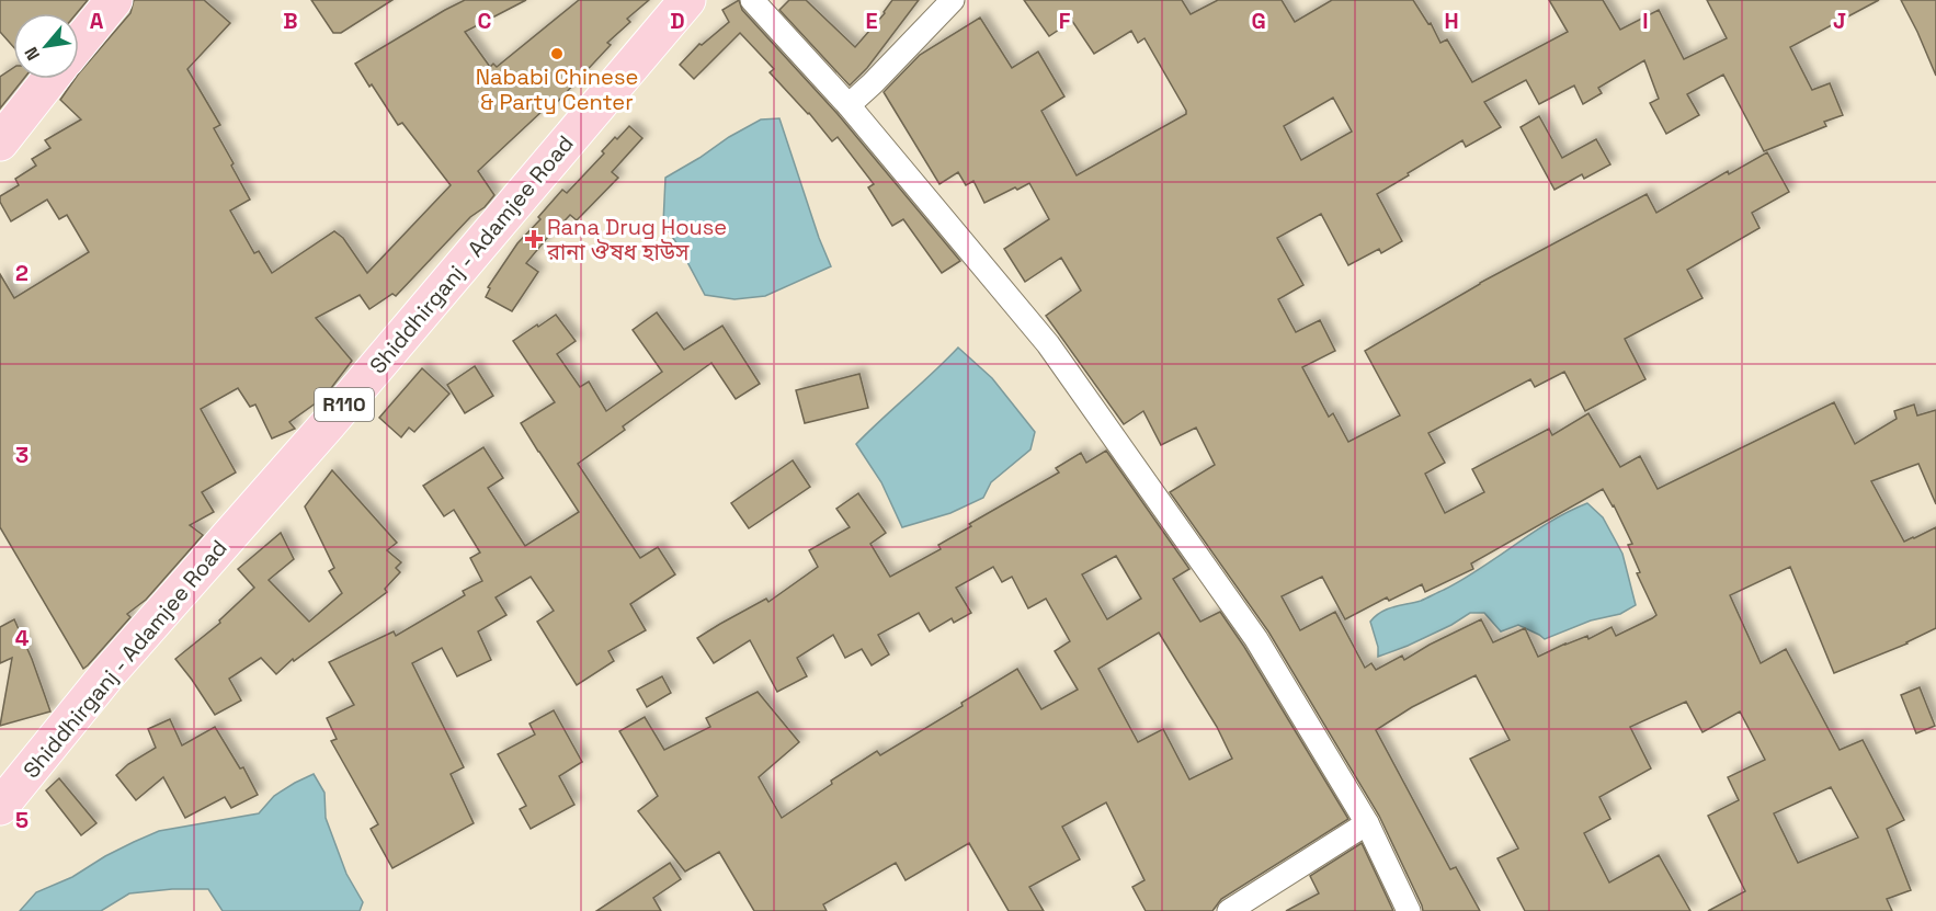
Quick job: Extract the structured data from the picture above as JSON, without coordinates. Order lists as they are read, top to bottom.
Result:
{
  "streets": {
    "main road": ["Shiddhirganj - Adamjee Road", "R110"]
  },
  "places": {
    "other": ["Nababi Chinese & Party Center"],
    "health": ["Rana Drug House রানা ঔষধ হাউস"]
  },
  "north": "bottom left",
  "grid": {
    "columns": [
      "A",
      "B",
      "C",
      "D",
      "E",
      "F",
      "G",
      "H",
      "I",
      "J"
    ],
    "rows": [
      "2",
      "3",
      "4",
      "5"
    ]
  }
}
